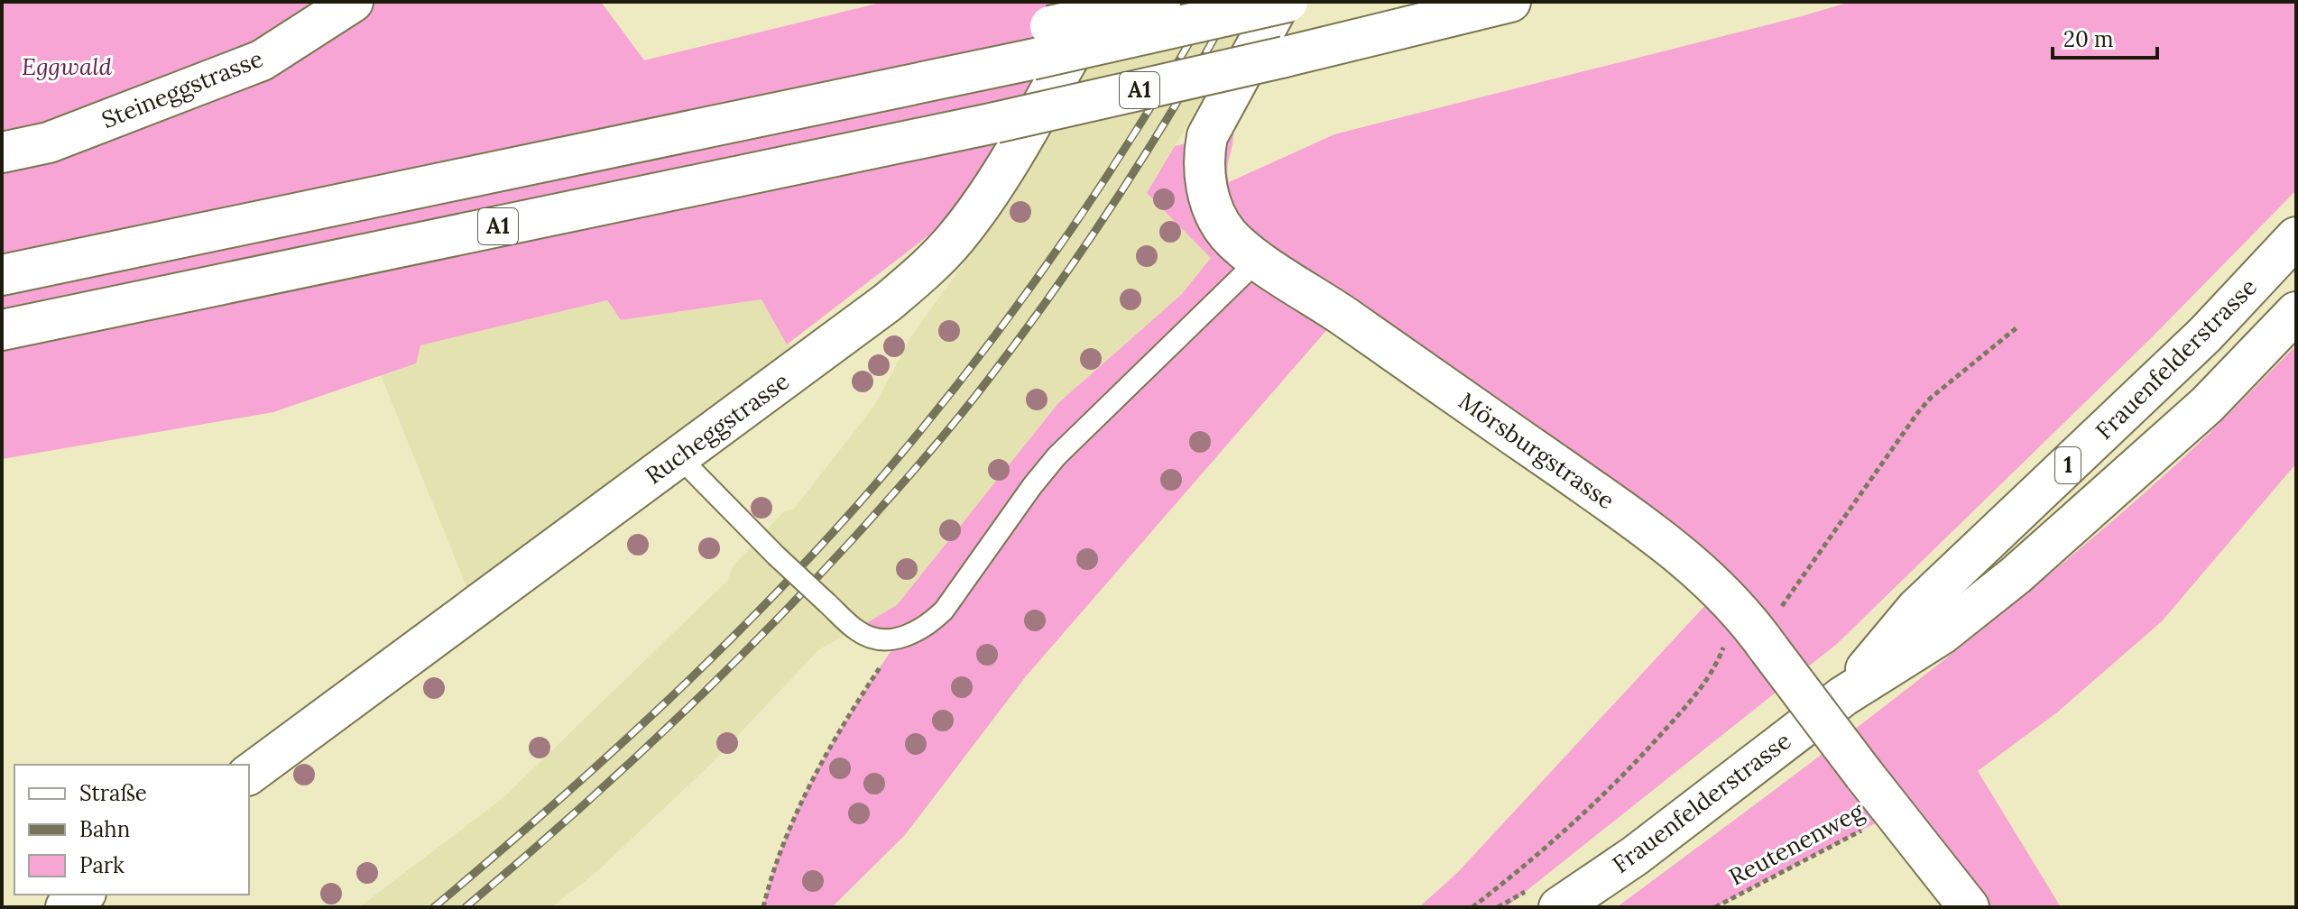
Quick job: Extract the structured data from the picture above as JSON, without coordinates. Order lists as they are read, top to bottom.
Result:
{
  "streets": {
    "main road": [
      "Steineggstrasse",
      "A1",
      "Frauenfelderstrasse",
      "Rucheggstrasse",
      "Mörsburgstrasse",
      "1"
    ],
    "path": ["Reutenenweg"]
  },
  "crossings": [
    ["Mörsburgstrasse", "Reutenenweg"]
  ],
  "parks": ["Eggwald"],
  "legend": ["Straße", "Bahn", "Park"],
  "scale_bar": "20 m"
}
